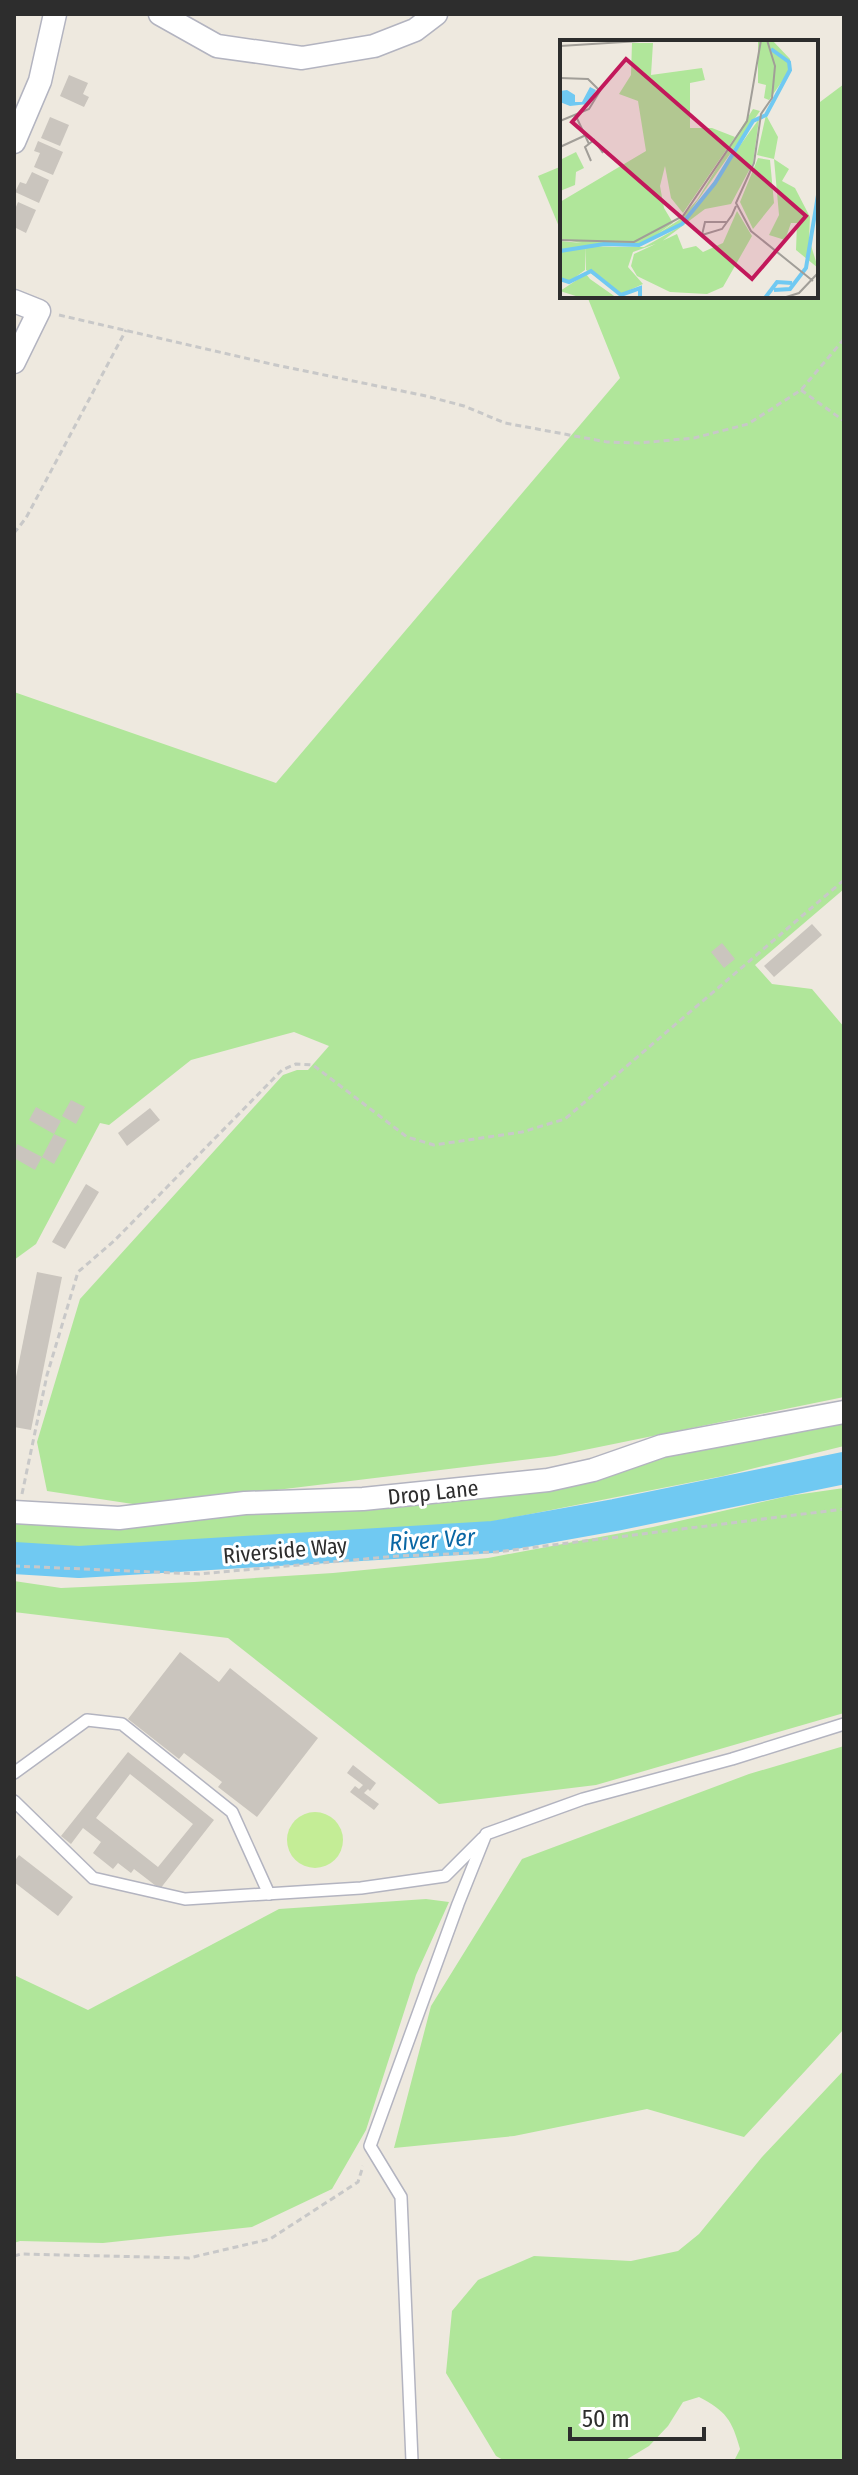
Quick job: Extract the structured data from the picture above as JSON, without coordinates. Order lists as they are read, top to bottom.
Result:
{
  "streets": {
    "street": ["Drop Lane"],
    "path": ["Riverside Way"]
  },
  "water": ["River Ver"],
  "scale_bar": "50 m"
}
